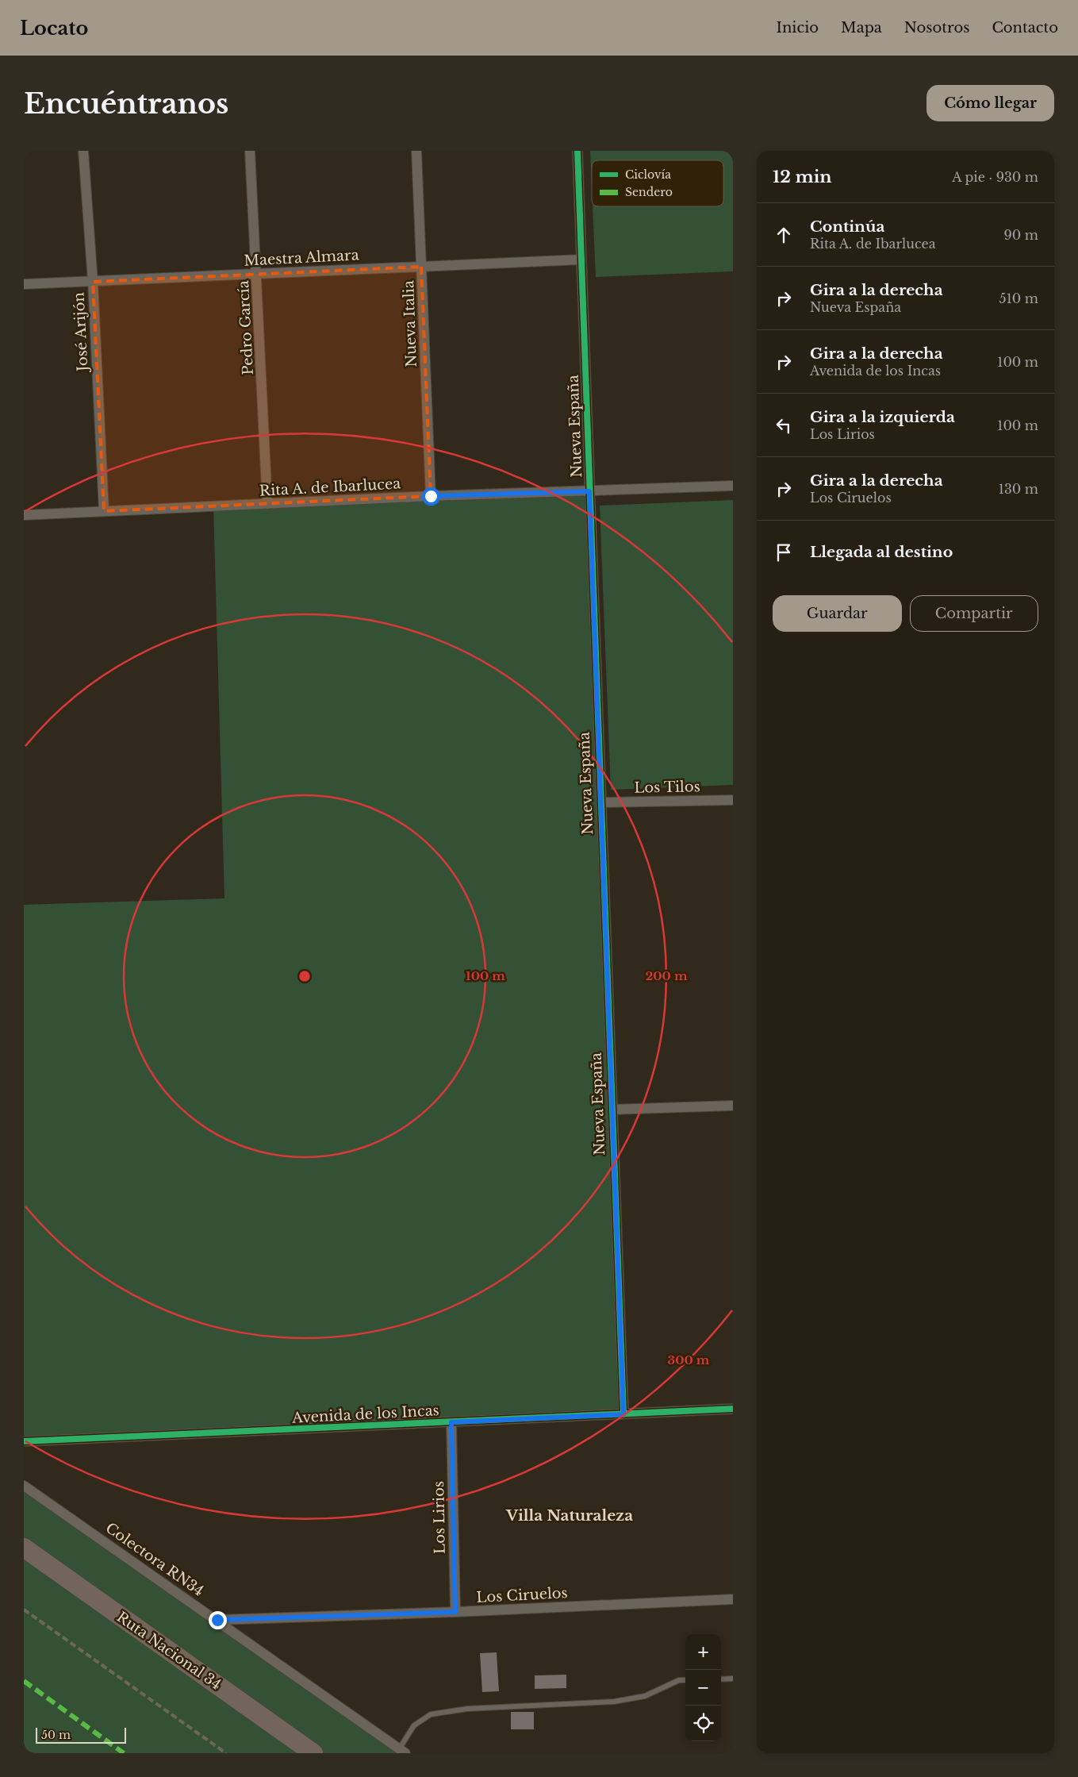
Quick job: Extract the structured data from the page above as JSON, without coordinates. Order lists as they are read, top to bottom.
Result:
{
  "streets": {
    "highway": ["Ruta Nacional 34"],
    "street": [
      "Maestra Almara",
      "Nueva Italia",
      "Pedro García",
      "José Arijón",
      "Nueva España",
      "Rita A. de Ibarlucea",
      "Los Tilos",
      "Avenida de los Incas",
      "Los Lirios",
      "Colectora RN34",
      "Los Ciruelos"
    ]
  },
  "crossings": [
    ["Maestra Almara", "Nueva Italia"],
    ["Maestra Almara", "Pedro García"],
    ["Maestra Almara", "José Arijón"],
    ["Maestra Almara", "Nueva España"],
    ["Nueva Italia", "Rita A. de Ibarlucea"],
    ["Pedro García", "Rita A. de Ibarlucea"],
    ["José Arijón", "Rita A. de Ibarlucea"],
    ["Nueva España", "Rita A. de Ibarlucea"],
    ["Nueva España", "Los Tilos"],
    ["Nueva España", "Avenida de los Incas"],
    ["Avenida de los Incas", "Los Lirios"],
    ["Los Lirios", "Los Ciruelos"],
    ["Colectora RN34", "Los Ciruelos"]
  ],
  "districts": ["Villa Naturaleza"],
  "legend": ["Ciclovía", "Sendero"],
  "scale_bar": "50 m",
  "page": {
    "header": "Locato",
    "nav": [
      "Inicio",
      "Mapa",
      "Nosotros",
      "Contacto"
    ],
    "buttons": [
      "Cómo llegar",
      ["Guardar", "Compartir"]
    ],
    "title": "Encuéntranos",
    "heading": ["12 min", "A pie · 930 m"],
    "list": [
      ["Continúa", "Rita A. de Ibarlucea", "90 m"],
      ["Gira a la derecha", "Nueva España", "510 m"],
      ["Gira a la derecha", "Avenida de los Incas", "100 m"],
      ["Gira a la izquierda", "Los Lirios", "100 m"],
      ["Gira a la derecha", "Los Ciruelos", "130 m"],
      "Llegada al destino"
    ],
    "map_buttons": ["+", "−"],
    "scale": "50 m"
  },
  "rings": ["100 m", "200 m", "300 m"]
}
